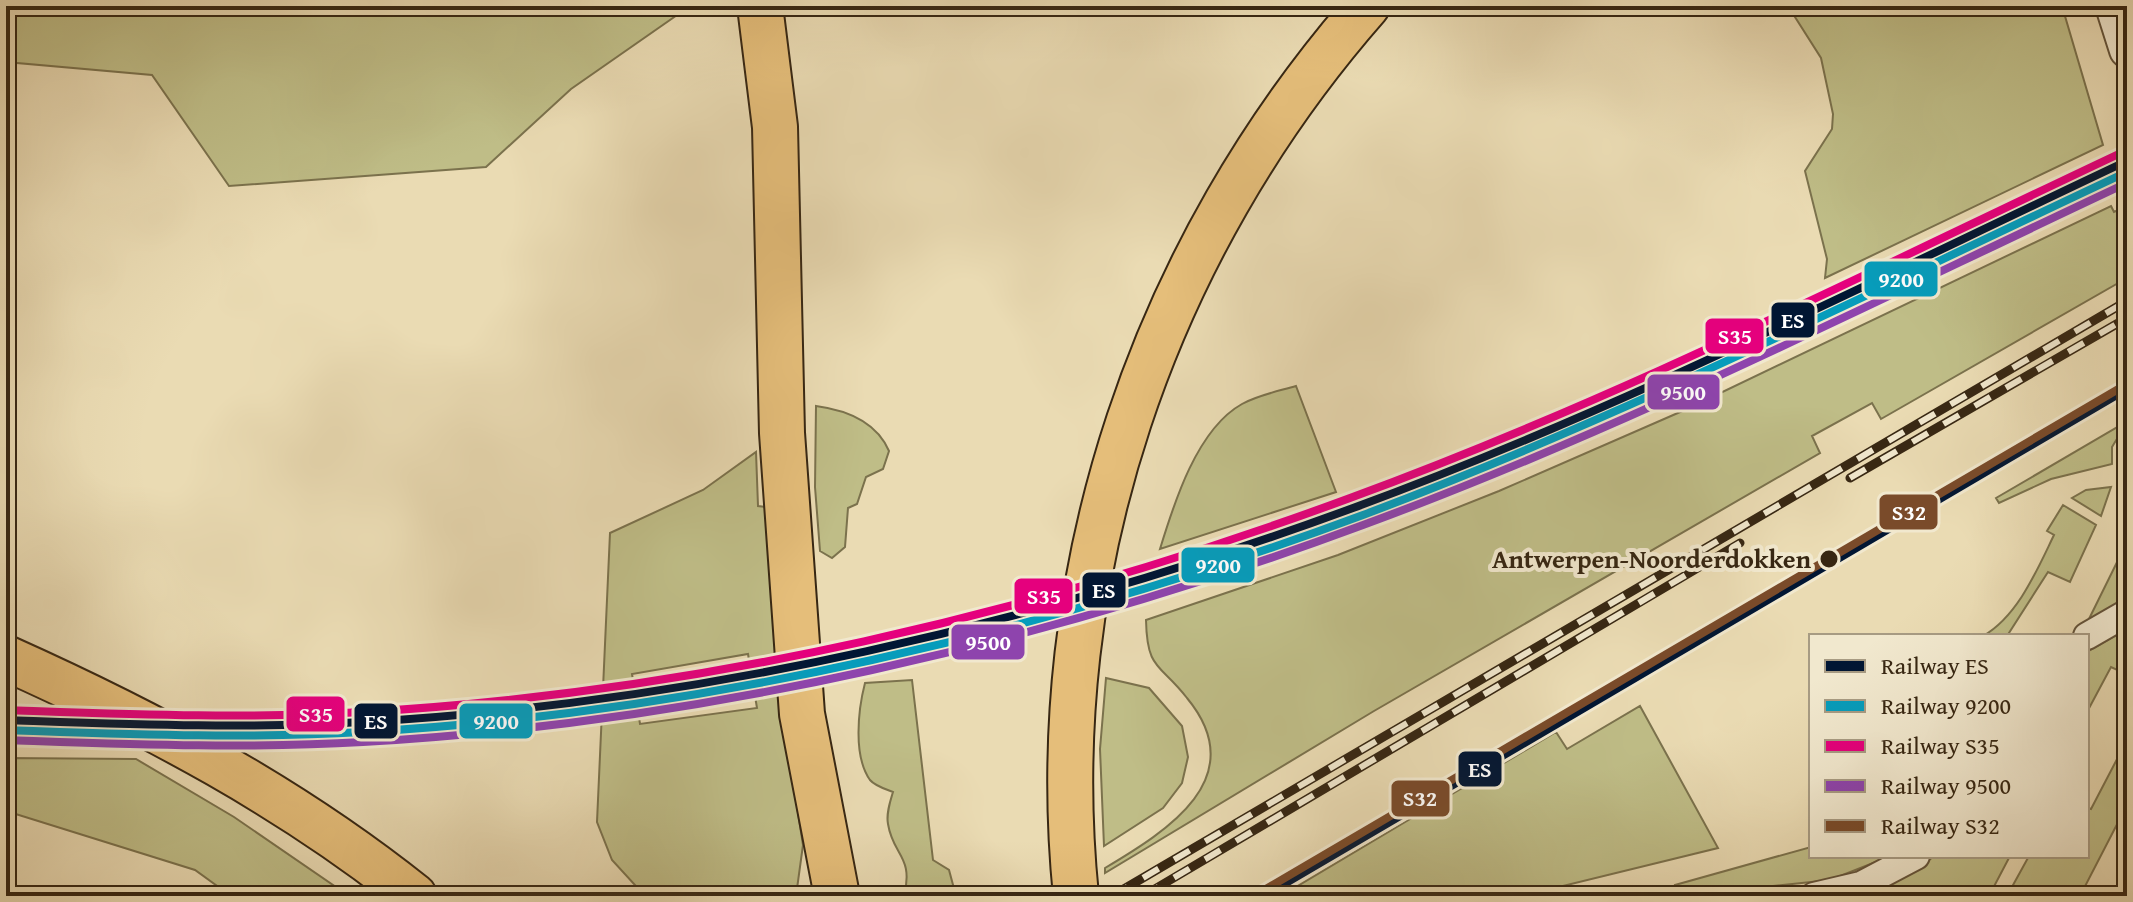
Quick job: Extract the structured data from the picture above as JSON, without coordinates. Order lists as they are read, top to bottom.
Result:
{
  "places": ["Antwerpen-Noorderdokken"],
  "lines": [
    "rail line S35",
    "rail line ES",
    "rail line 9200",
    "rail line 9500",
    "rail line S32"
  ],
  "legend": [
    "Railway ES",
    "Railway 9200",
    "Railway S35",
    "Railway 9500",
    "Railway S32"
  ]
}
